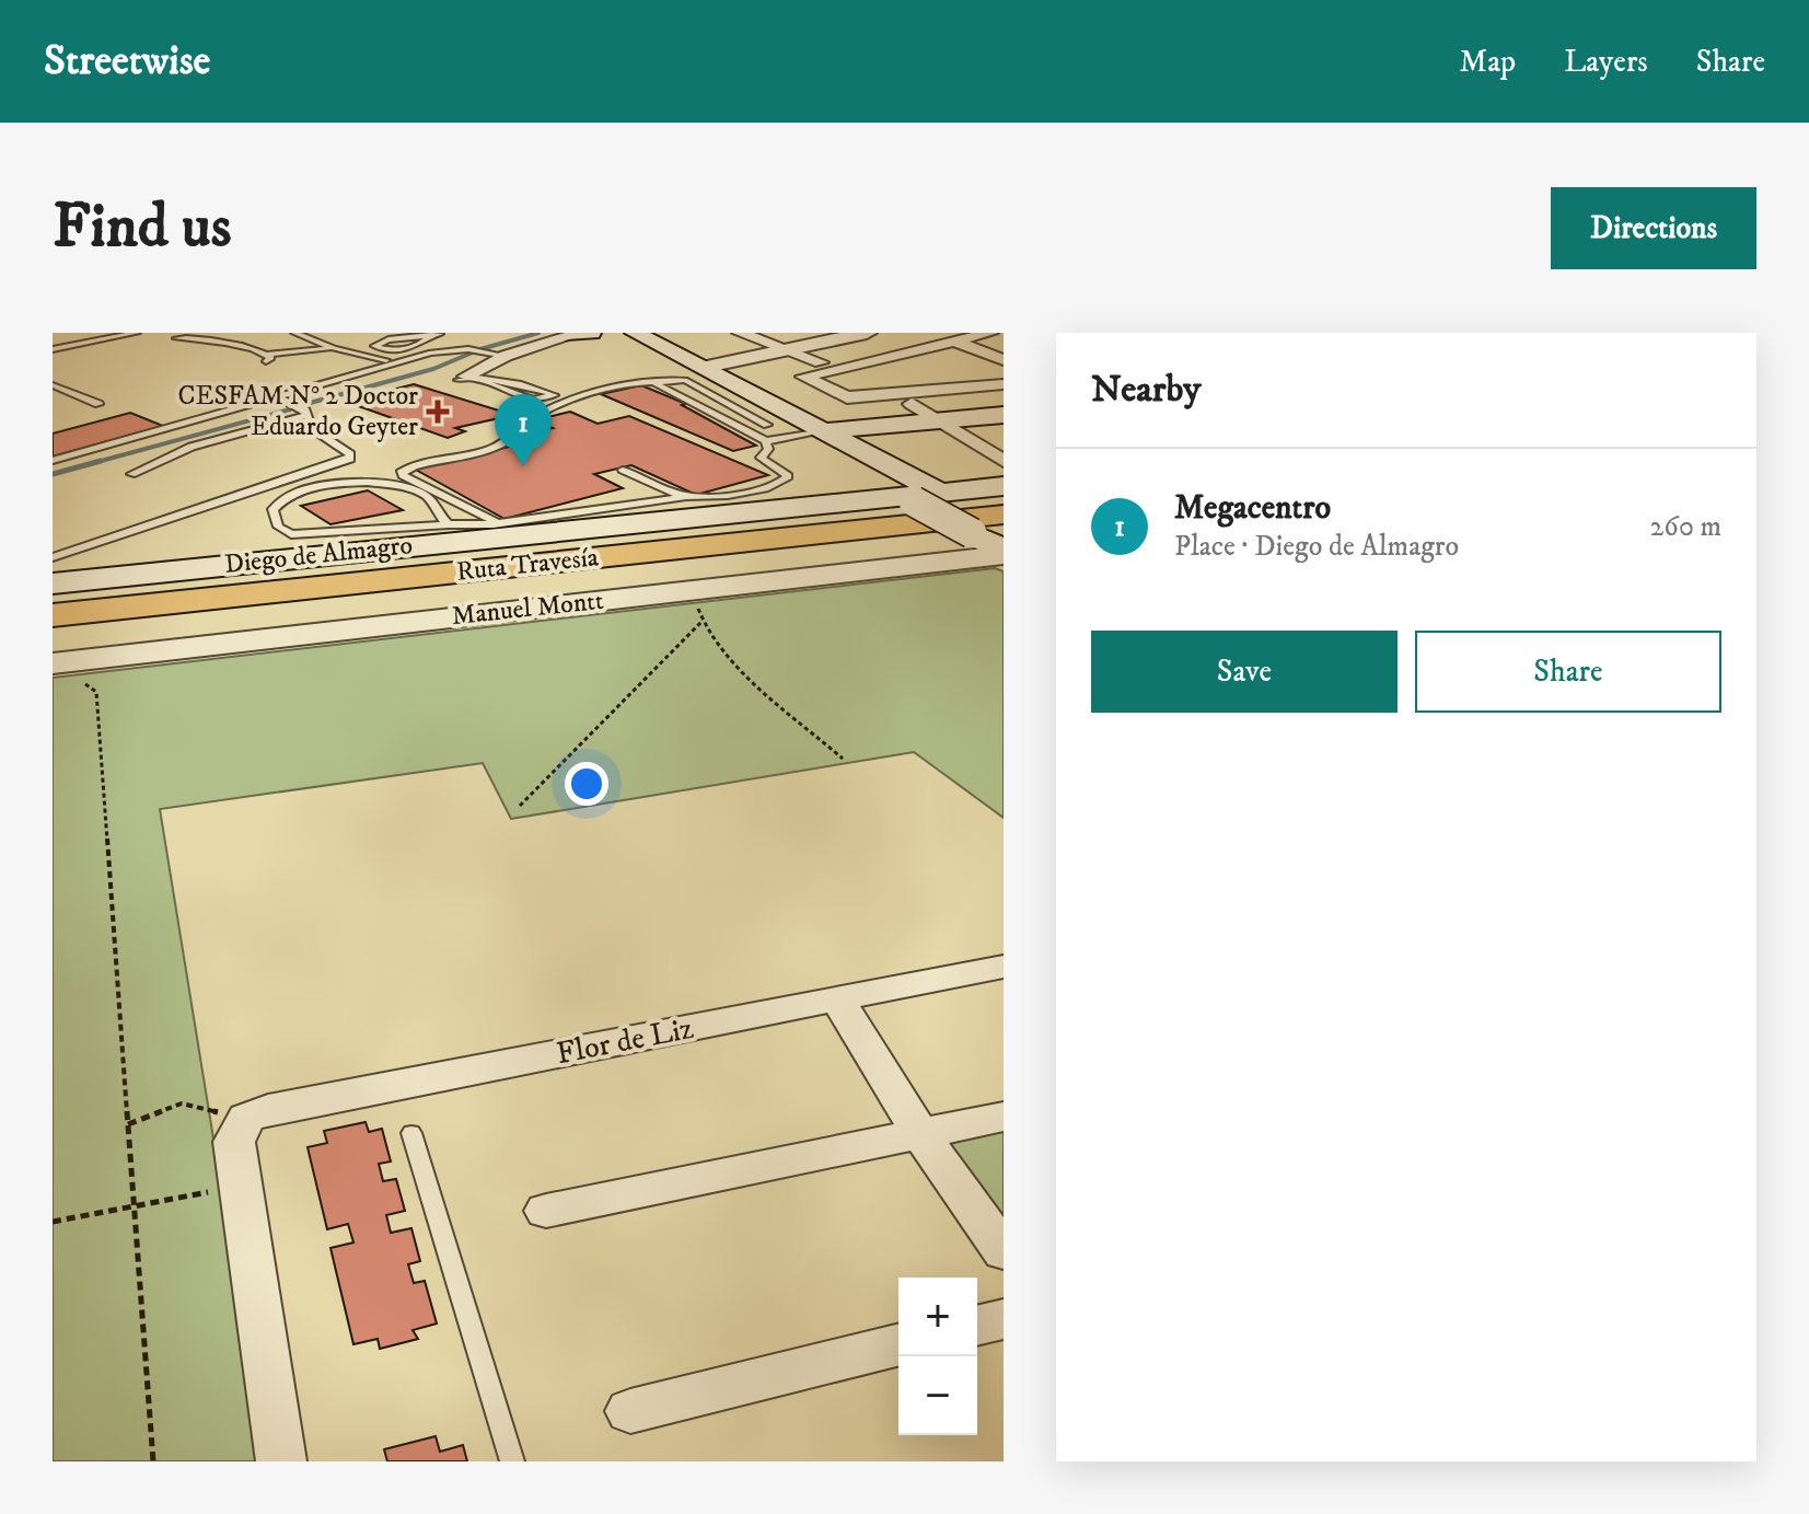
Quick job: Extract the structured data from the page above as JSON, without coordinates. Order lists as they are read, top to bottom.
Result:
{
  "streets": {
    "highway": ["Ruta Travesía"],
    "main road": ["Diego de Almagro"],
    "street": ["Manuel Montt", "Flor de Liz"]
  },
  "places": {
    "health": ["CESFAM N° 2 Doctor Eduardo Geyter"]
  },
  "page": {
    "header": "Streetwise",
    "nav": ["Map", "Layers", "Share"],
    "buttons": [
      "Directions",
      ["Save", "Share"]
    ],
    "title": "Find us",
    "heading": "Nearby",
    "pins": "1",
    "list": [
      {
        "mark": "1",
        "name": "Megacentro",
        "note": "Place · Diego de Almagro",
        "value": "260 m"
      }
    ],
    "map_buttons": ["+", "−"]
  }
}
